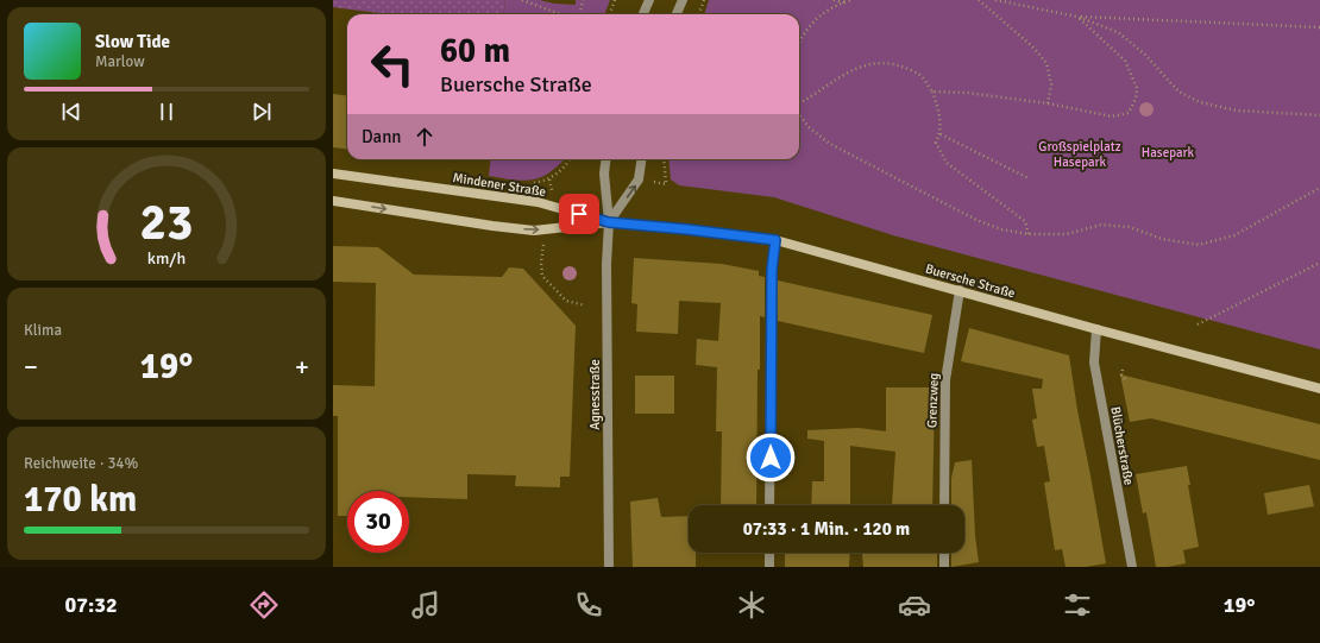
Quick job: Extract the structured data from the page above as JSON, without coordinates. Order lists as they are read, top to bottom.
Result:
{
  "streets": {
    "main road": ["Mindener Straße", "Buersche Straße"],
    "street": ["Agnesstraße", "Grenzweg", "Blücherstraße"]
  },
  "crossings": [
    ["Mindener Straße", "Buersche Straße"],
    ["Mindener Straße", "Agnesstraße"],
    ["Buersche Straße", "Agnesstraße"],
    ["Buersche Straße", "Grenzweg"],
    ["Buersche Straße", "Blücherstraße"]
  ],
  "parks": ["Großspielplatz Hasepark", "Hasepark"],
  "page": {
    "turn": ["60 m", "Buersche Straße"],
    "song": ["Slow Tide", "Marlow"],
    "then": "Dann",
    "tile": [
      "Klima",
      ["Reichweite · 34%", "170 km"]
    ],
    "heat": ["−", "19°", "+"],
    "limit": "30",
    "trip": "07:33 · 1 Min. · 120 m",
    "tabs": ["07:32", "19°"],
    "gauge": ["23", "km/h"]
  }
}
